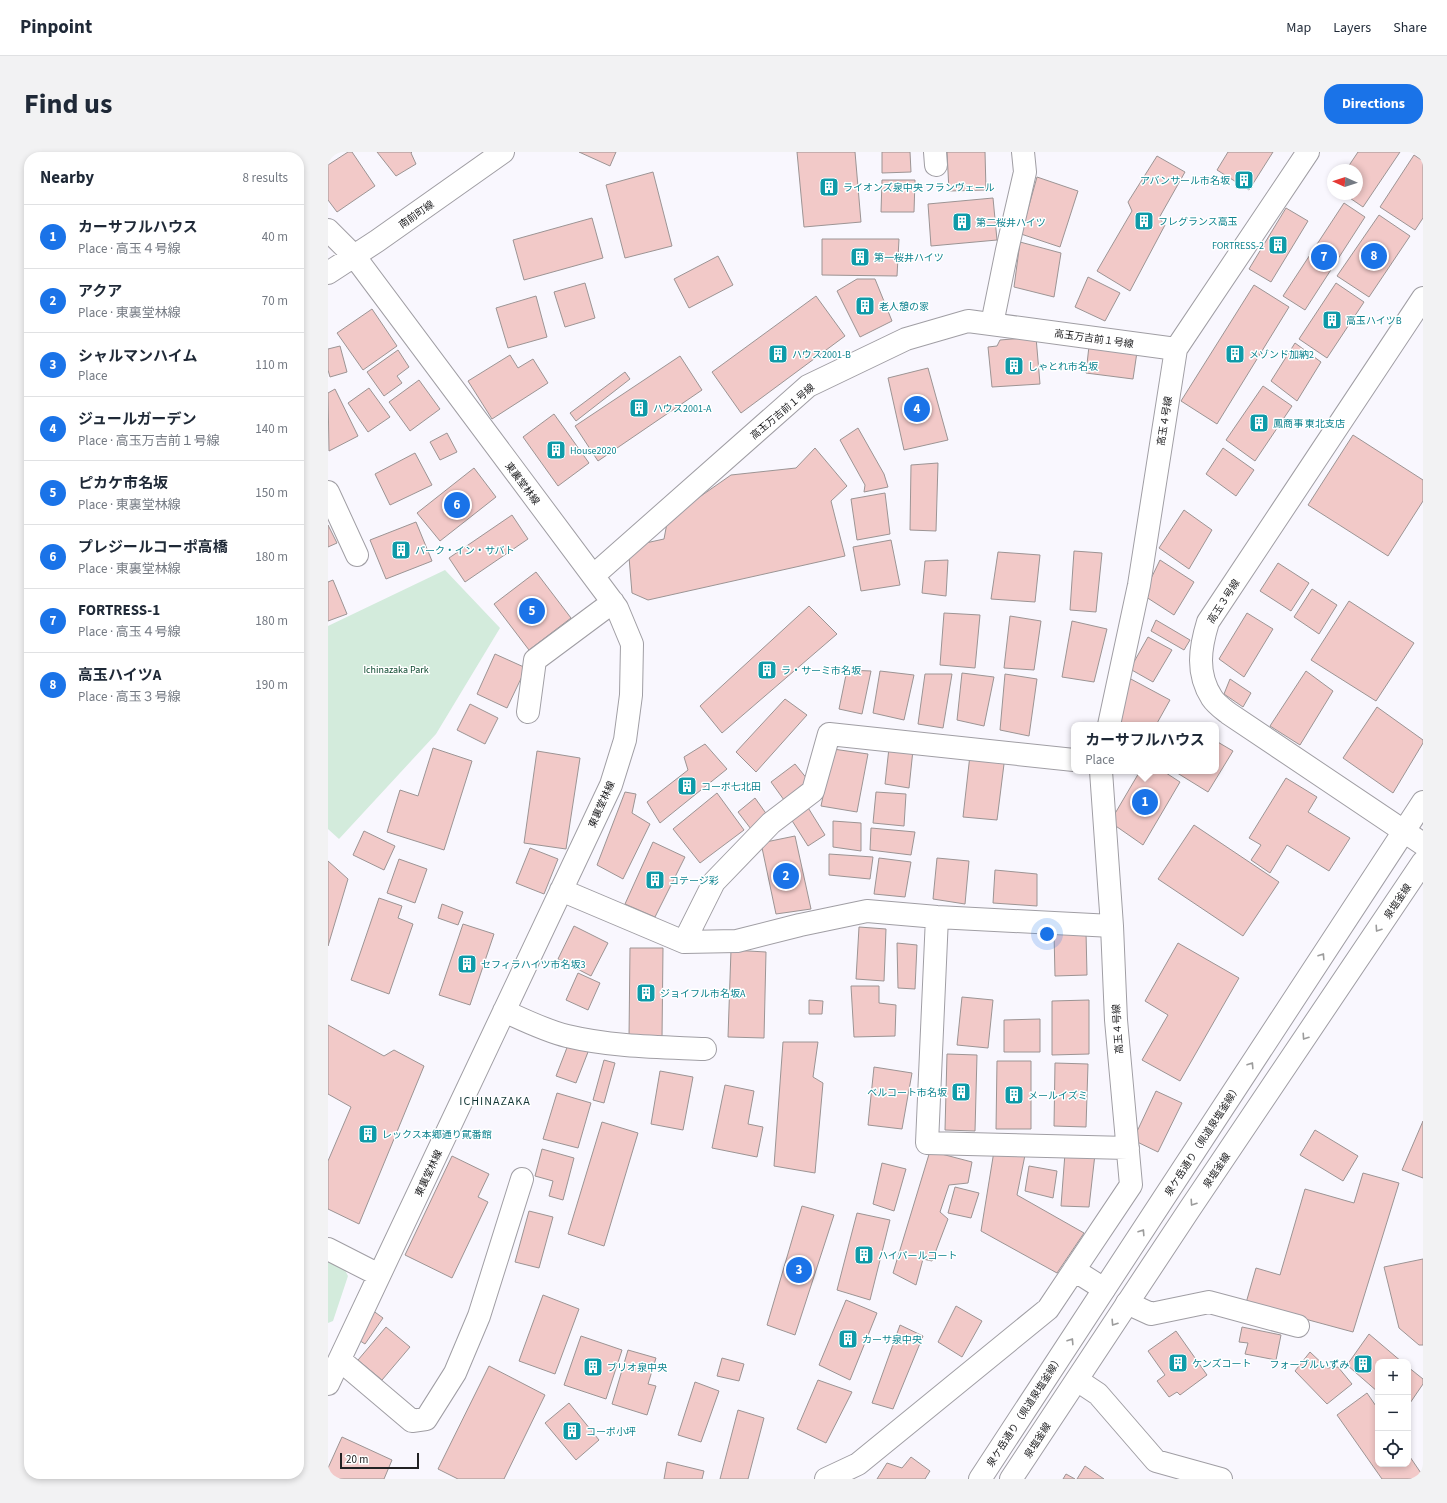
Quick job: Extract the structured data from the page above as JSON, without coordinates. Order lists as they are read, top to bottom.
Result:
{
  "streets": {
    "street": [
      "南前町線",
      "高玉万吉前１号線",
      "高玉４号線",
      "東裏堂林線",
      "高玉３号線",
      "泉塩釜線",
      "泉ケ岳通り（県道泉塩釜線）"
    ]
  },
  "crossings": [
    ["南前町線", "東裏堂林線"],
    ["高玉万吉前１号線", "高玉４号線"],
    ["高玉万吉前１号線", "東裏堂林線"],
    ["高玉３号線", "泉ケ岳通り（県道泉塩釜線）"]
  ],
  "one_way": ["泉塩釜線", "泉ケ岳通り（県道泉塩釜線）"],
  "districts": ["ICHINAZAKA"],
  "parks": ["Ichinazaka Park"],
  "places": {
    "building": [
      "アバンサール市名坂",
      "ライオンズ泉中央 フランヴェール",
      "フレグランス高玉",
      "第二桜井ハイツ",
      "FORTRESS-2",
      "第一桜井ハイツ",
      "老人憩の家",
      "高玉ハイツB",
      "ハウス2001-B",
      "メゾンド加納2",
      "しゃとれ市名坂",
      "ハウス2001-A",
      "鳳商事 東北支店",
      "House2020",
      "パーク・イン・サバト",
      "ラ・サーミ市名坂",
      "コーポ七北田",
      "コテージ彩",
      "セフィラハイツ市名坂3",
      "ジョイフル市名坂A",
      "ベルコート市名坂",
      "メールイズミ",
      "レックス本郷通り貮番館",
      "ハイパールコート",
      "カーサ泉中央",
      "ケンズコート",
      "フォーブルいずみ",
      "ブリオ泉中央",
      "コーポ小坪"
    ]
  },
  "scale_bar": "20 m",
  "north": "left",
  "page": {
    "header": "Pinpoint",
    "nav": ["Map", "Layers", "Share"],
    "title": "Find us",
    "buttons": "Directions",
    "heading": ["Nearby", "8 results"],
    "list": [
      {
        "mark": "1",
        "name": "カーサフルハウス",
        "note": "Place · 高玉４号線",
        "value": "40 m"
      },
      {
        "mark": "2",
        "name": "アクア",
        "note": "Place · 東裏堂林線",
        "value": "70 m"
      },
      {
        "mark": "3",
        "name": "シャルマンハイム",
        "note": "Place",
        "value": "110 m"
      },
      {
        "mark": "4",
        "name": "ジュールガーデン",
        "note": "Place · 高玉万吉前１号線",
        "value": "140 m"
      },
      {
        "mark": "5",
        "name": "ピカケ市名坂",
        "note": "Place · 東裏堂林線",
        "value": "150 m"
      },
      {
        "mark": "6",
        "name": "プレジールコーポ高橋",
        "note": "Place · 東裏堂林線",
        "value": "180 m"
      },
      {
        "mark": "7",
        "name": "FORTRESS-1",
        "note": "Place · 高玉４号線",
        "value": "180 m"
      },
      {
        "mark": "8",
        "name": "高玉ハイツA",
        "note": "Place · 高玉３号線",
        "value": "190 m"
      }
    ],
    "pins": [
      "8",
      "7",
      "4",
      "6",
      "5",
      "1",
      "2",
      "3"
    ],
    "popup": ["カーサフルハウス", "Place"],
    "map_buttons": ["+", "−"],
    "scale": "20 m"
  }
}
